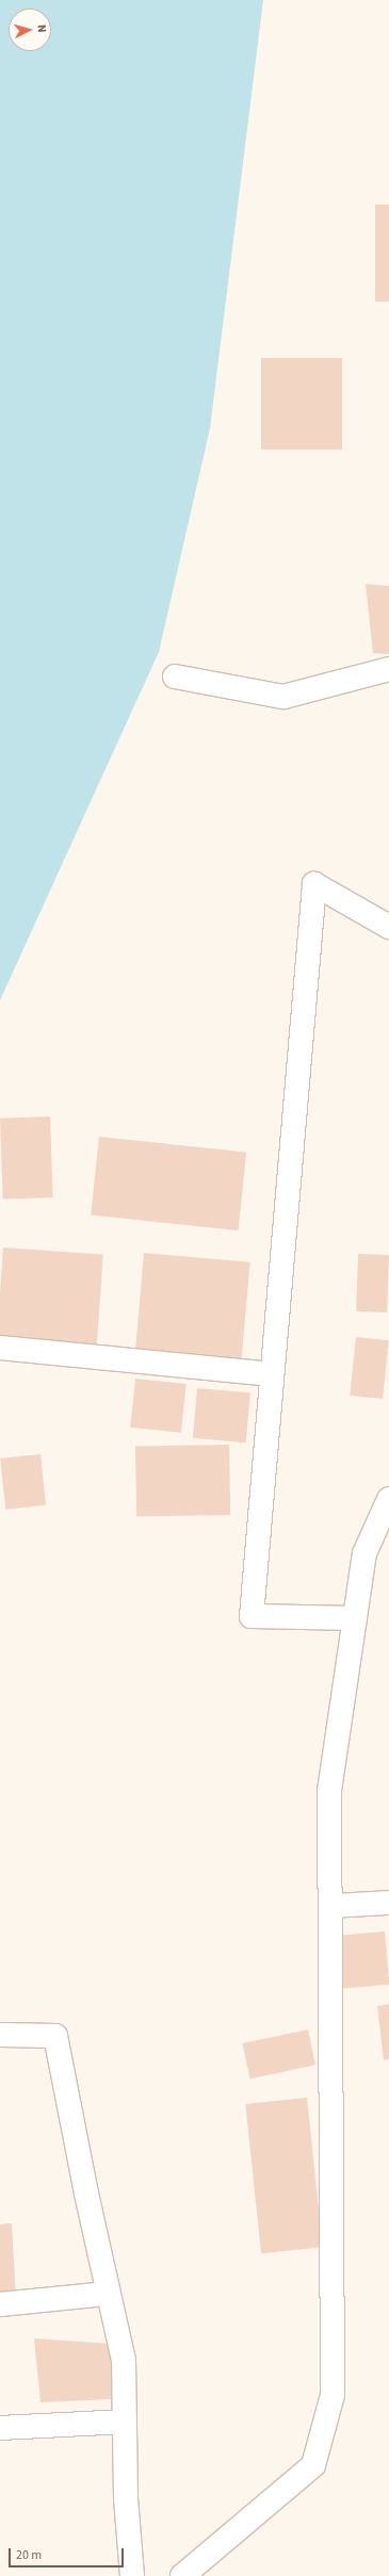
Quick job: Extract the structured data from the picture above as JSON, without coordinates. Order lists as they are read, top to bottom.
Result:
{
  "scale_bar": "20 m",
  "north": "right"
}
